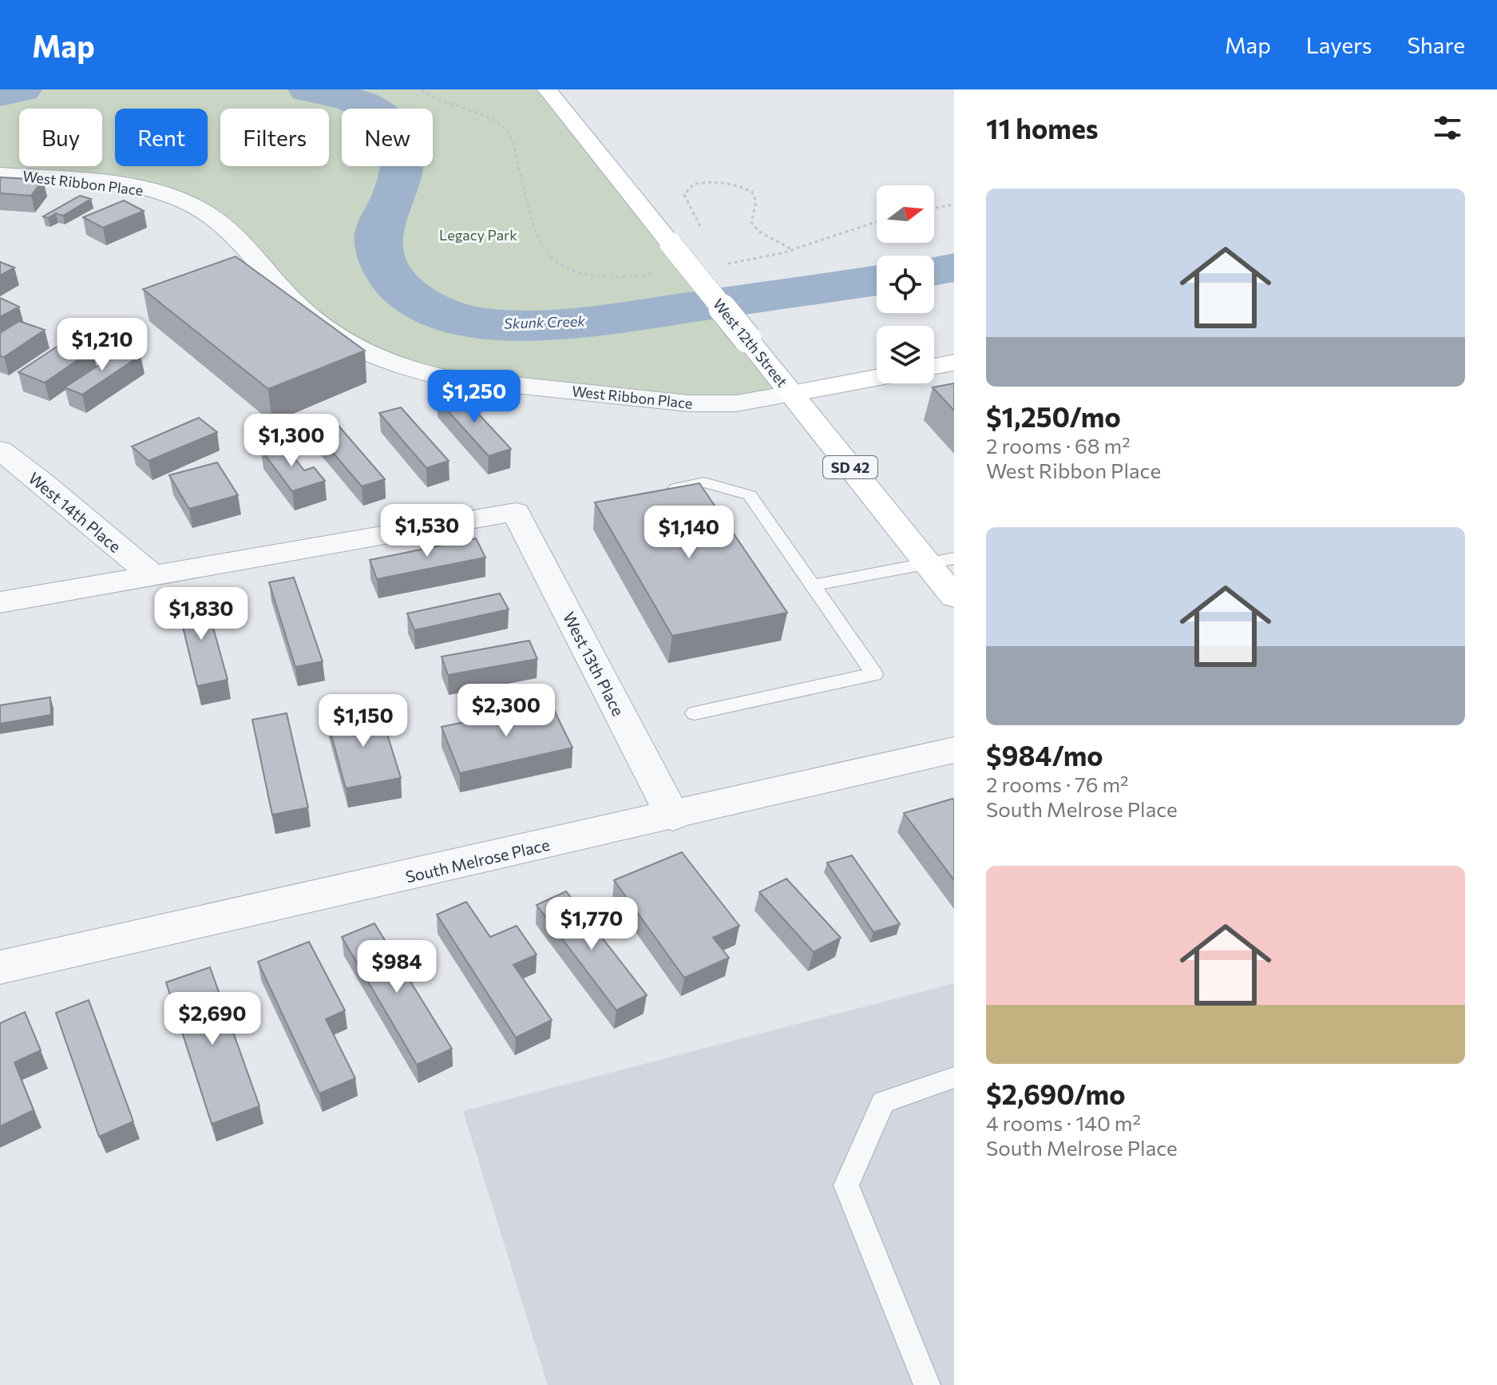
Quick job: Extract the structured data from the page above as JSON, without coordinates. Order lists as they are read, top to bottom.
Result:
{
  "streets": {
    "main road": ["West 12th Street", "SD 42"],
    "street": [
      "West Ribbon Place",
      "West 14th Place",
      "West 13th Place",
      "South Melrose Place"
    ]
  },
  "crossings": [
    ["West Ribbon Place", "West 12th Street"],
    ["West 14th Place", "West 13th Place"],
    ["West 13th Place", "South Melrose Place"]
  ],
  "water": ["Skunk Creek"],
  "parks": ["Legacy Park"],
  "north": "right",
  "page": {
    "header": "Map",
    "nav": ["Map", "Layers", "Share"],
    "heading": "11 homes",
    "chip": [
      "Buy",
      "Rent",
      "Filters",
      "New"
    ],
    "list": [
      {
        "name": "$1,250/mo",
        "note": "2 rooms · 68 m² · West Ribbon Place"
      },
      {
        "name": "$984/mo",
        "note": "2 rooms · 76 m² · South Melrose Place"
      },
      {
        "name": "$2,690/mo",
        "note": "4 rooms · 140 m² · South Melrose Place"
      }
    ],
    "price": [
      "$1,210",
      "$1,250",
      "$1,300",
      "$1,530",
      "$1,140",
      "$1,830",
      "$2,300",
      "$1,150",
      "$1,770",
      "$984",
      "$2,690"
    ]
  }
}
